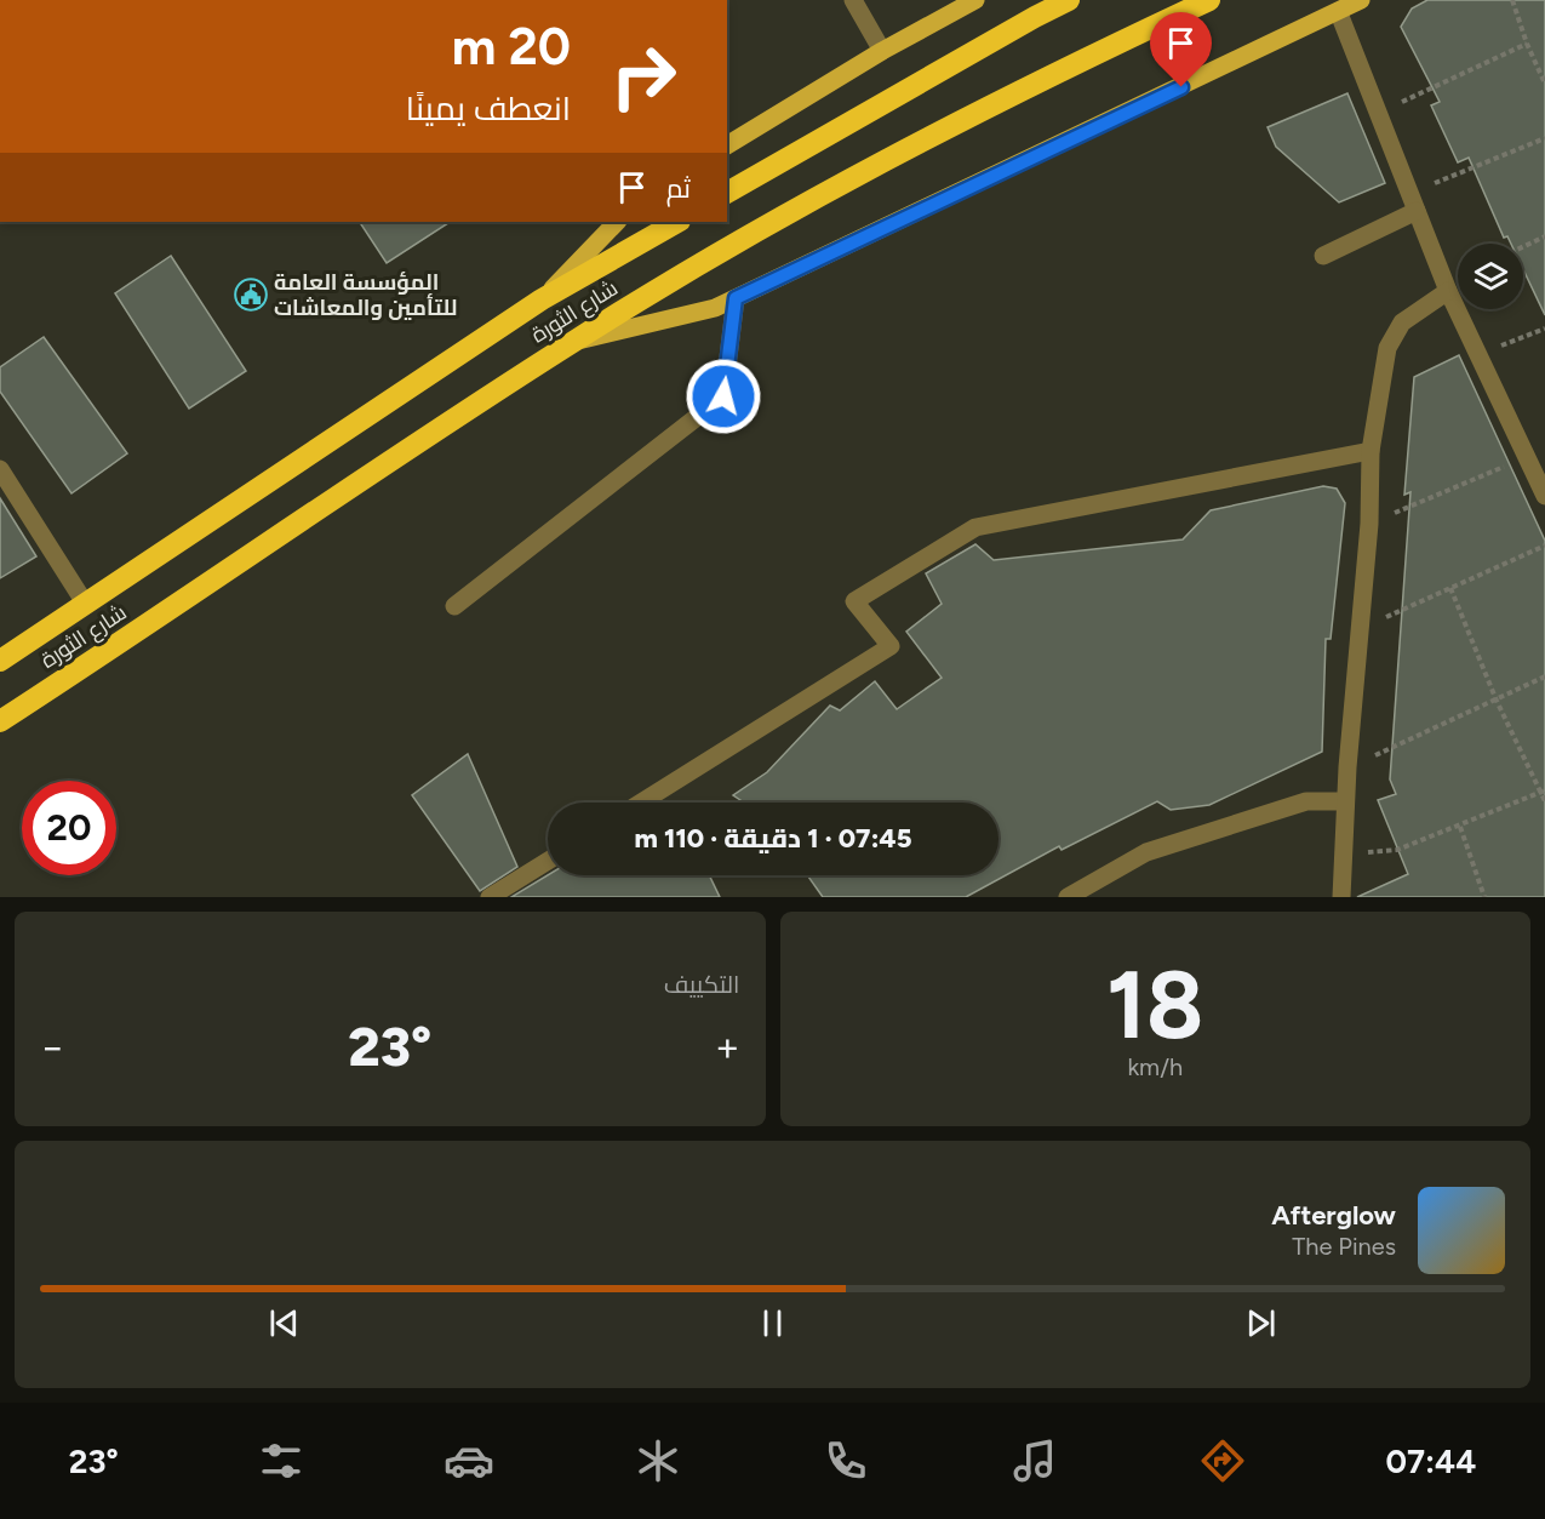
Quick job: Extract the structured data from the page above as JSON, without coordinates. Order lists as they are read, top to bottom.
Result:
{
  "streets": {
    "highway": ["شارع الثورة"]
  },
  "places": {
    "public building": ["المؤسسة العامة للتأمين والمعاشات"]
  },
  "page": {
    "turn": ["20 m", "انعطف يمينًا"],
    "then": "ثم",
    "limit": "20",
    "trip": "07:45 · 1 دقيقة · 110 m",
    "tile": [
      ["18", "km/h"],
      "التكييف"
    ],
    "heat": ["−", "23°", "+"],
    "song": ["Afterglow", "The Pines"],
    "tabs": ["07:44", "23°"]
  }
}
